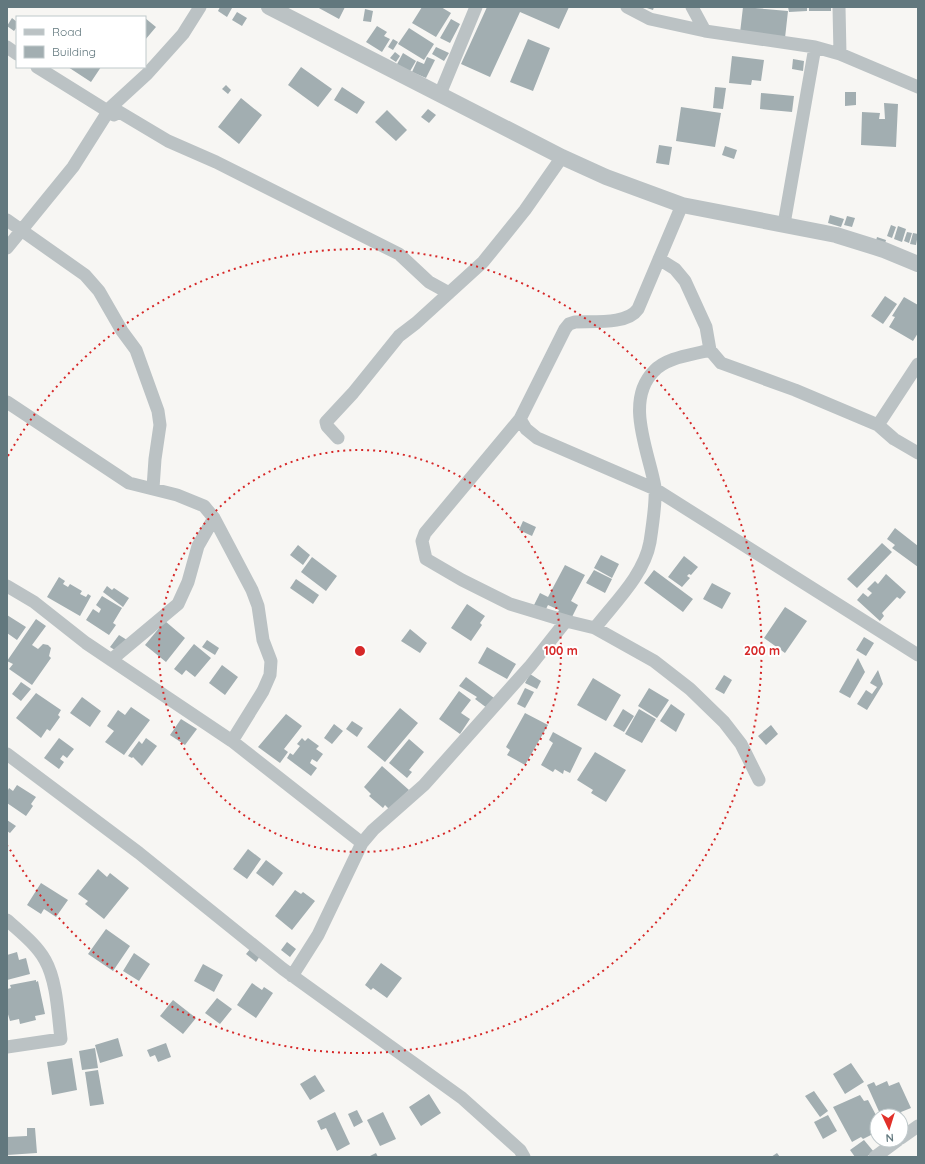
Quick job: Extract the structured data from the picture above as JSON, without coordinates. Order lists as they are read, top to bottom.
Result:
{
  "legend": ["Road", "Building"],
  "north": "bottom",
  "rings": ["100 m", "200 m"]
}
